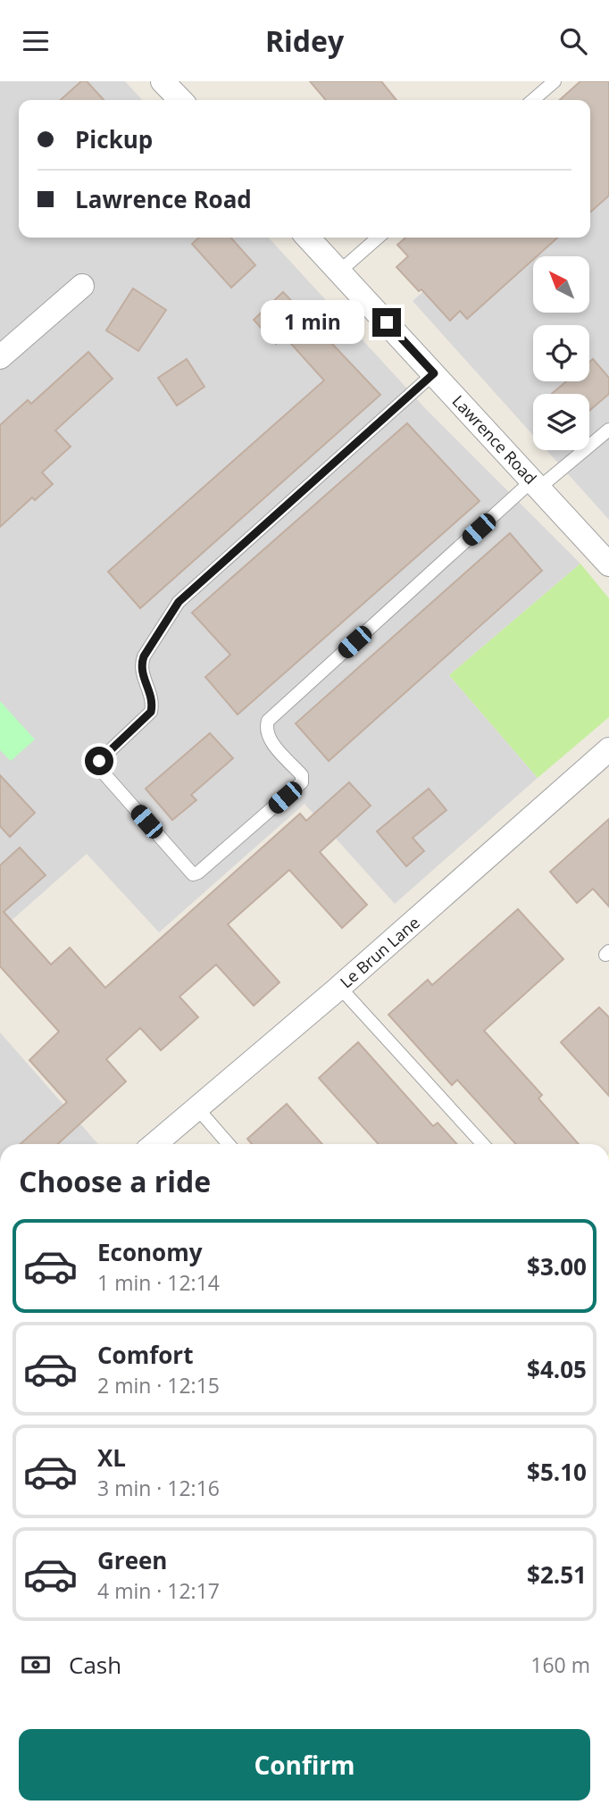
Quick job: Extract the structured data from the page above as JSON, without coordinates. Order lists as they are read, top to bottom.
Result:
{
  "streets": {
    "street": ["Lawrence Road", "Le Brun Lane"]
  },
  "north": "top left",
  "page": {
    "header": "Ridey",
    "banner": ["Pickup", "Lawrence Road"],
    "bubble": "1 min",
    "heading": "Choose a ride",
    "list": [
      {
        "name": "Economy",
        "note": "1 min · 12:14",
        "value": "$3.00"
      },
      {
        "name": "Comfort",
        "note": "2 min · 12:15",
        "value": "$4.05"
      },
      {
        "name": "XL",
        "note": "3 min · 12:16",
        "value": "$5.10"
      },
      {
        "name": "Green",
        "note": "4 min · 12:17",
        "value": "$2.51"
      }
    ],
    "pay": ["Cash", "160 m"],
    "buttons": "Confirm"
  }
}
